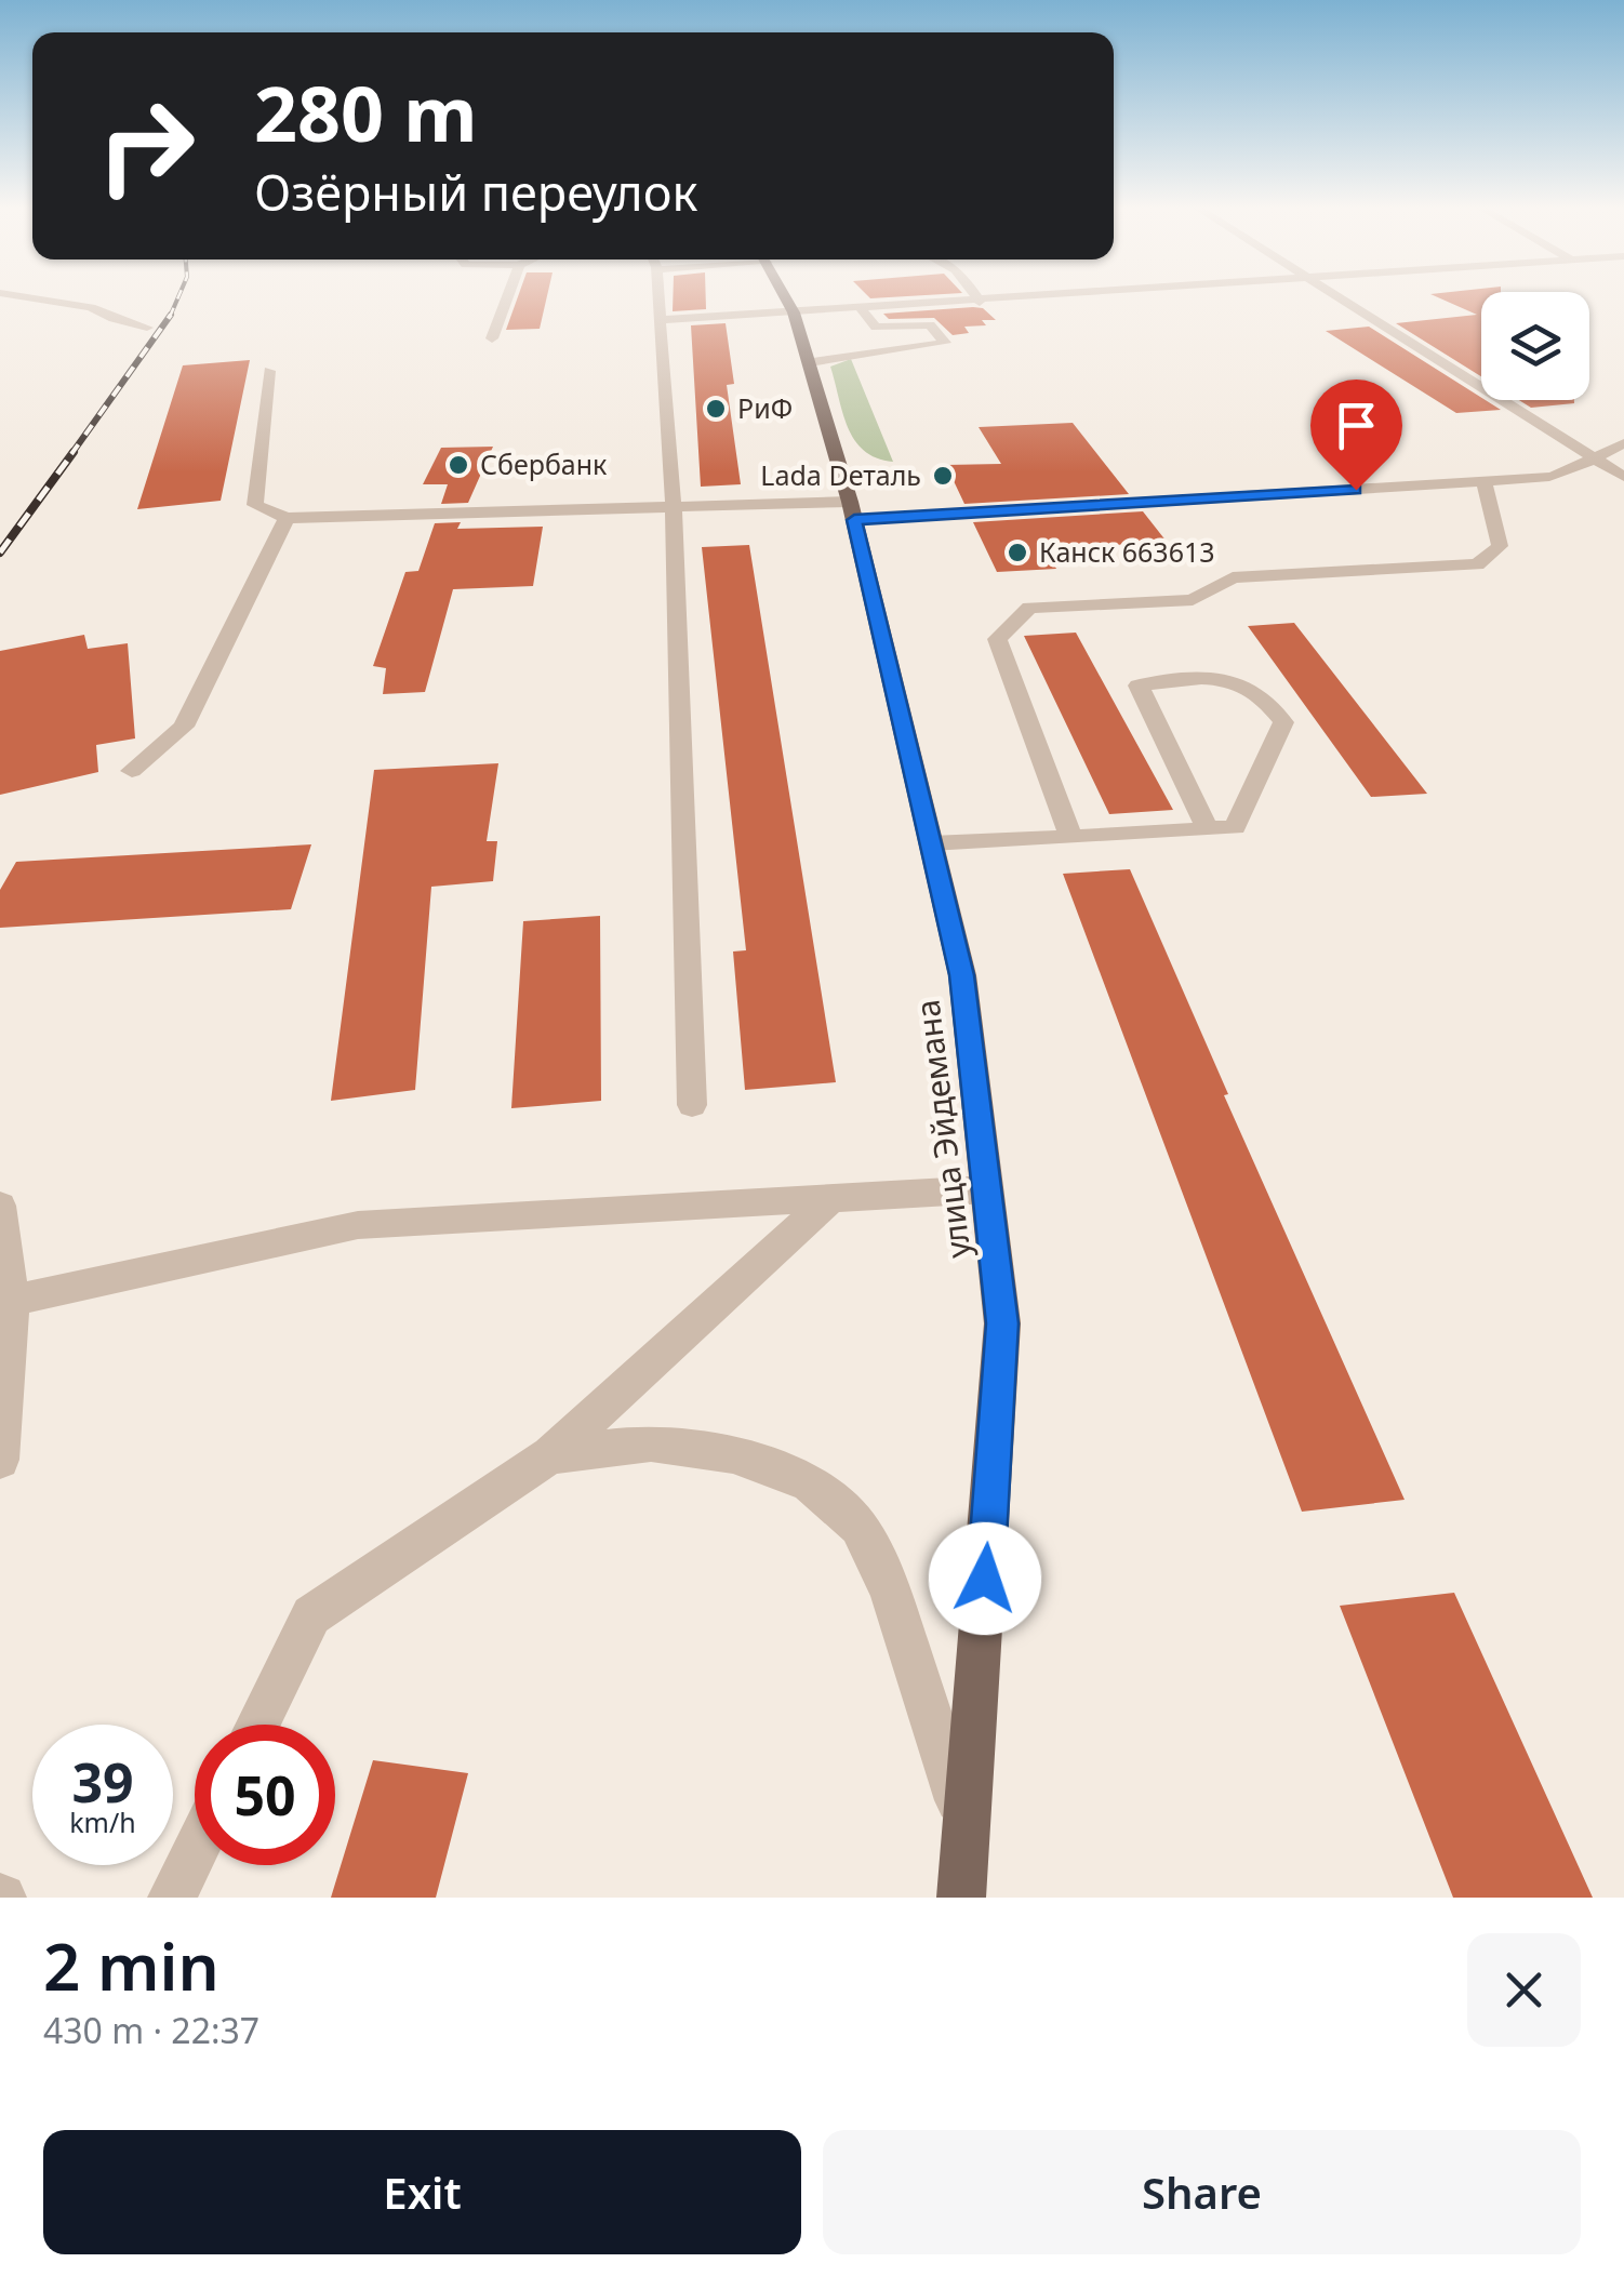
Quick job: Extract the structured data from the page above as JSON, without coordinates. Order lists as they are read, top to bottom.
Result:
{
  "streets": {
    "main road": ["улица Эйдемана"]
  },
  "places": [
    "РиФ",
    "Сбербанк",
    "Lada Dеталь",
    "Канск 663613"
  ],
  "page": {
    "turn": ["280 m", "Озёрный переулок"],
    "speed": "39 km/h",
    "limit": "50",
    "heading": ["2 min", "430 m · 22:37"],
    "buttons": ["Exit", "Share"]
  }
}
